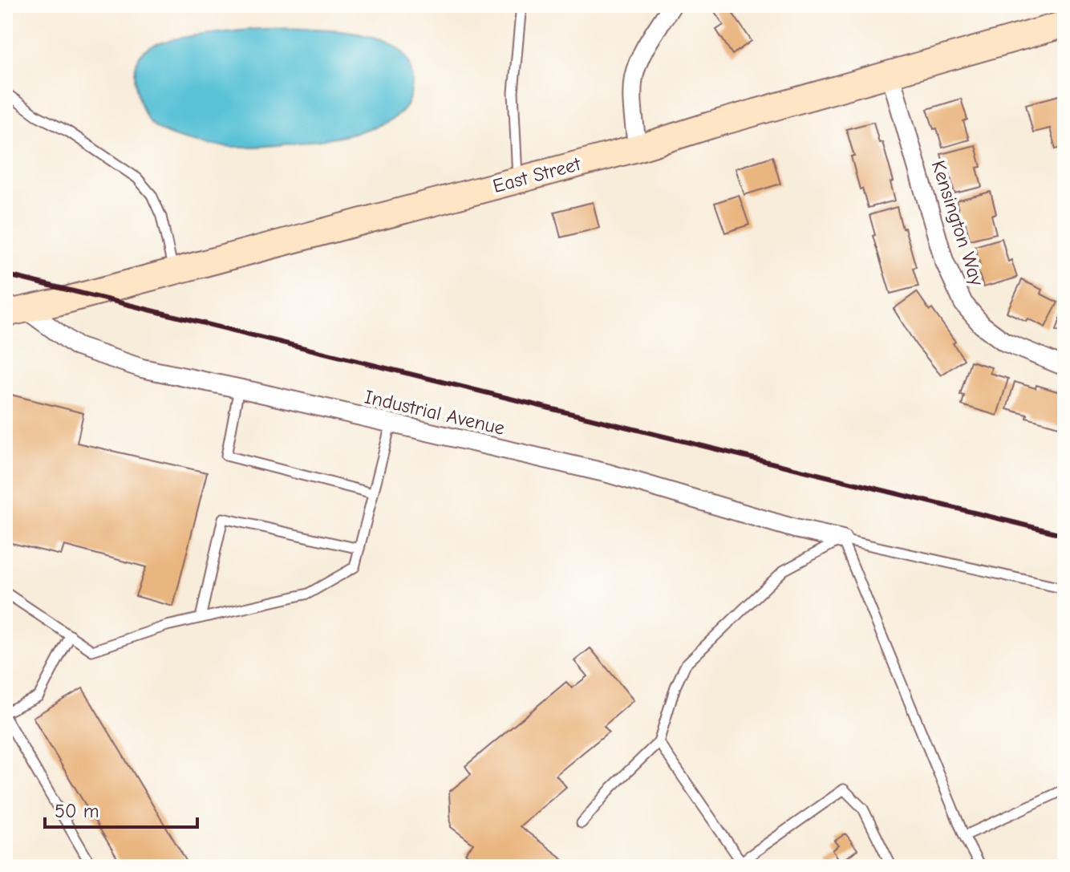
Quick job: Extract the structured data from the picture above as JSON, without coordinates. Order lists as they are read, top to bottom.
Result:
{
  "streets": {
    "main road": ["East Street"],
    "street": ["Kensington Way", "Industrial Avenue"]
  },
  "crossings": [
    ["East Street", "Kensington Way"],
    ["East Street", "Industrial Avenue"]
  ],
  "scale_bar": "50 m"
}
